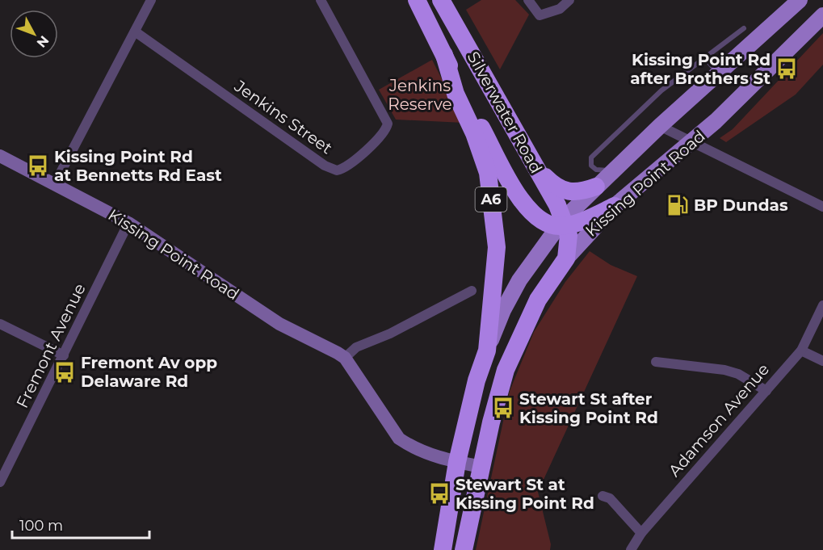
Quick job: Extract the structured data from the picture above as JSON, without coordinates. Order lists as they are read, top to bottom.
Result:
{
  "streets": {
    "highway": ["Silverwater Road", "Kissing Point Road", "A6"],
    "street": ["Jenkins Street", "Fremont Avenue", "Adamson Avenue"]
  },
  "crossings": [
    ["Silverwater Road", "Kissing Point Road"],
    ["Kissing Point Road", "A6"],
    ["Kissing Point Road", "Fremont Avenue"]
  ],
  "parks": ["Jenkins Reserve"],
  "places": {
    "bus stop": [
      "Kissing Point Rd after Brothers St",
      "Kissing Point Rd at Bennetts Rd East",
      "Fremont Av opp Delaware Rd",
      "Stewart St after Kissing Point Rd",
      "Stewart St at Kissing Point Rd"
    ],
    "fuel station": ["BP Dundas"]
  },
  "scale_bar": "100 m",
  "north": "bottom right"
}
